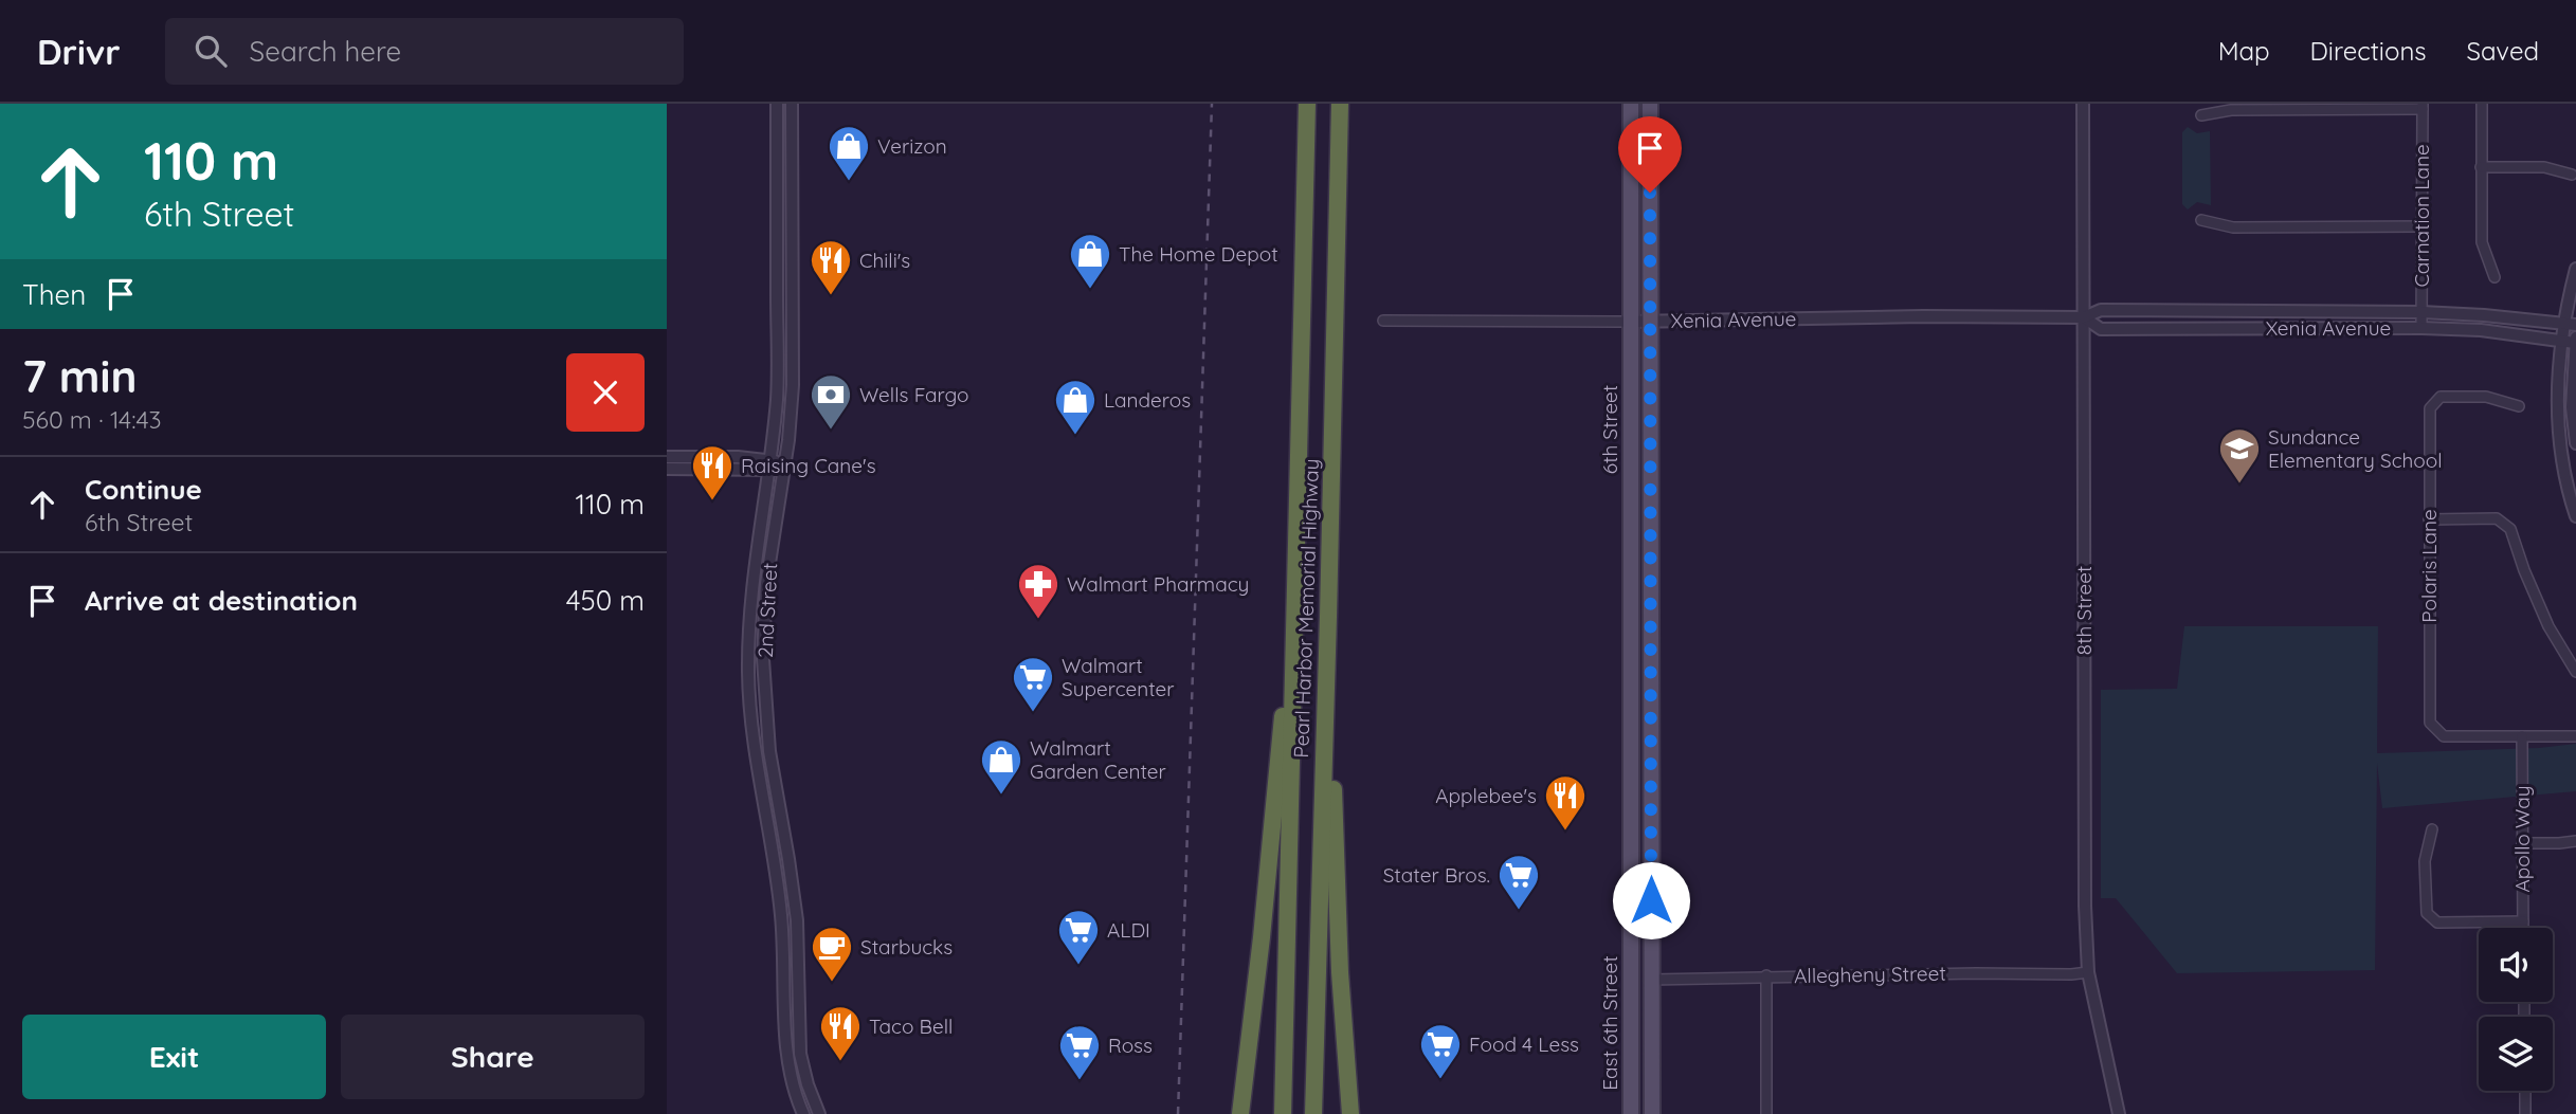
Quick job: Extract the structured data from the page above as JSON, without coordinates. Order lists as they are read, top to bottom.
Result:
{
  "streets": {
    "highway": ["Pearl Harbor Memorial Highway"],
    "main road": ["6th Street", "East 6th Street"],
    "street": [
      "Carnation Lane",
      "Xenia Avenue",
      "Polaris Lane",
      "2nd Street",
      "8th Street",
      "Apollo Way",
      "Allegheny Street"
    ]
  },
  "crossings": [
    ["Carnation Lane", "Xenia Avenue"],
    ["Xenia Avenue", "6th Street"],
    ["Xenia Avenue", "8th Street"],
    ["6th Street", "East 6th Street"],
    ["Polaris Lane", "Apollo Way"],
    ["8th Street", "Allegheny Street"],
    ["Allegheny Street", "East 6th Street"]
  ],
  "places": {
    "shop": [
      "Verizon",
      "The Home Depot",
      "Landeros",
      "Walmart Garden Center"
    ],
    "restaurant": [
      "Chili's",
      "Raising Cane's",
      "Applebee's",
      "Taco Bell"
    ],
    "bank": ["Wells Fargo"],
    "school or university": ["Sundance Elementary School"],
    "pharmacy": ["Walmart Pharmacy"],
    "supermarket": [
      "Walmart Supercenter",
      "Stater Bros.",
      "ALDI",
      "Food 4 Less",
      "Ross"
    ],
    "cafe": ["Starbucks"]
  },
  "page": {
    "header": "Drivr",
    "search": "Search here",
    "nav": ["Map", "Directions", "Saved"],
    "turn": ["110 m", "6th Street"],
    "then": "Then",
    "heading": ["7 min", "560 m · 14:43"],
    "list": [
      {
        "name": "Continue",
        "note": "6th Street",
        "value": "110 m"
      },
      {
        "name": "Arrive at destination",
        "value": "450 m"
      }
    ],
    "buttons": ["Exit", "Share"]
  }
}
